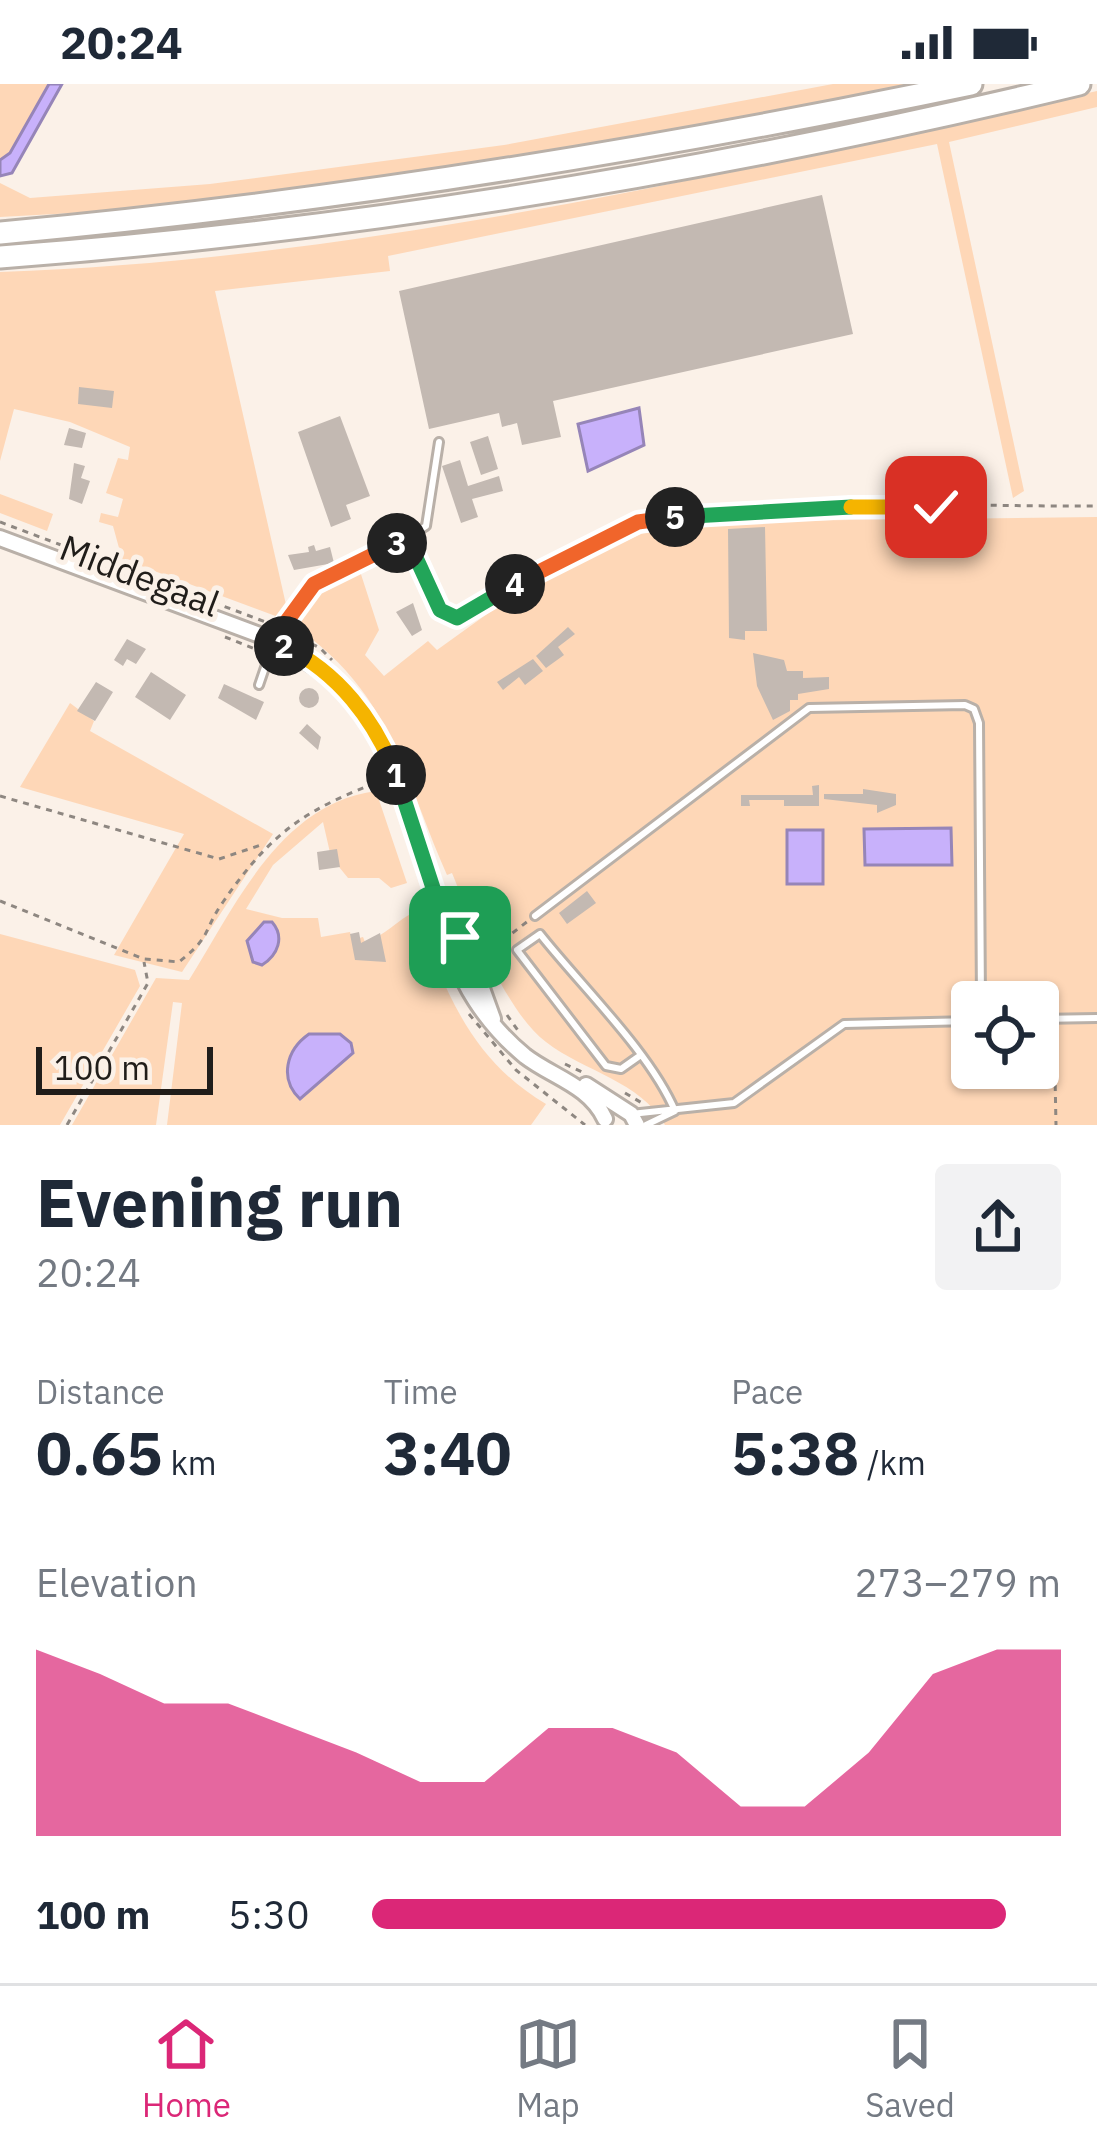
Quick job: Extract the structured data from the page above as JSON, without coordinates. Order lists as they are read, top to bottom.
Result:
{
  "streets": {
    "street": ["Middegaal"]
  },
  "scale_bar": "100 m",
  "page": {
    "status": "20:24",
    "pins": [
      "5",
      "3",
      "4",
      "2",
      "1"
    ],
    "scale": "100 m",
    "heading": ["Evening run", "20:24"],
    "stats": [
      ["Distance", "0.65 km"],
      ["Time", "3:40"],
      ["Pace", "5:38 /km"]
    ],
    "chart": ["Elevation", "273–279 m"],
    "list": [
      {
        "name": "100 m",
        "note": "5:30"
      }
    ],
    "tabs": ["Home", "Map", "Saved"]
  }
}
